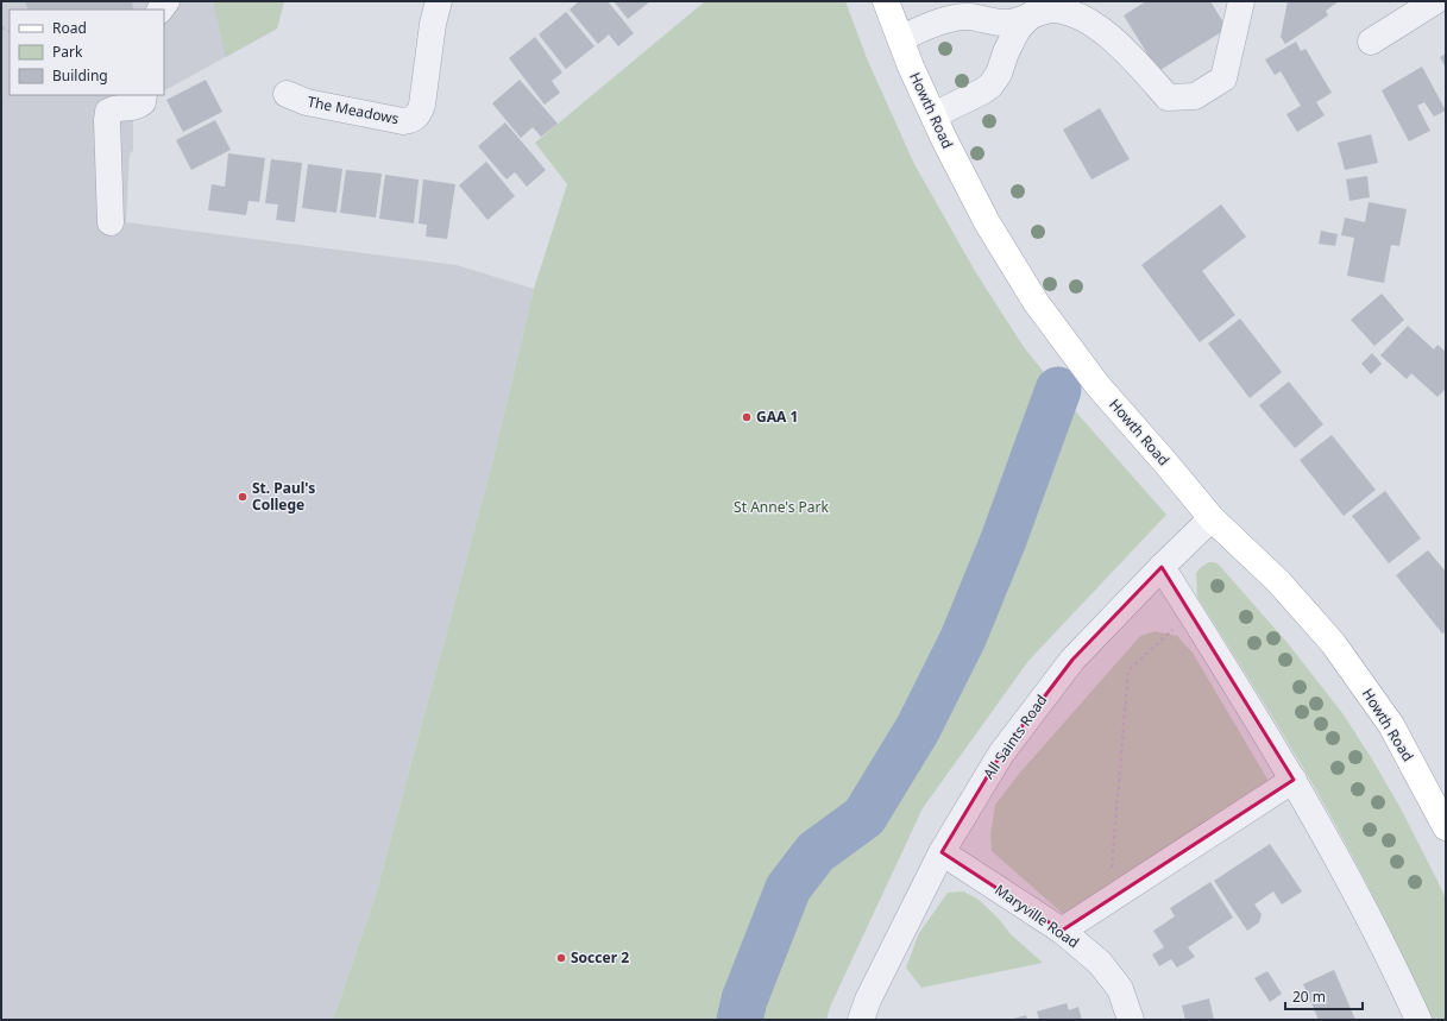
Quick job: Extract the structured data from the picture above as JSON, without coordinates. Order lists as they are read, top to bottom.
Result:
{
  "streets": {
    "main road": ["Howth Road"],
    "street": ["The Meadows", "All Saints Road", "Maryville Road"]
  },
  "crossings": [
    ["Howth Road", "All Saints Road"],
    ["All Saints Road", "Maryville Road"]
  ],
  "parks": ["St Anne's Park"],
  "places": ["GAA 1", "St. Paul's College", "Soccer 2"],
  "legend": ["Road", "Park", "Building"],
  "scale_bar": "20 m"
}
